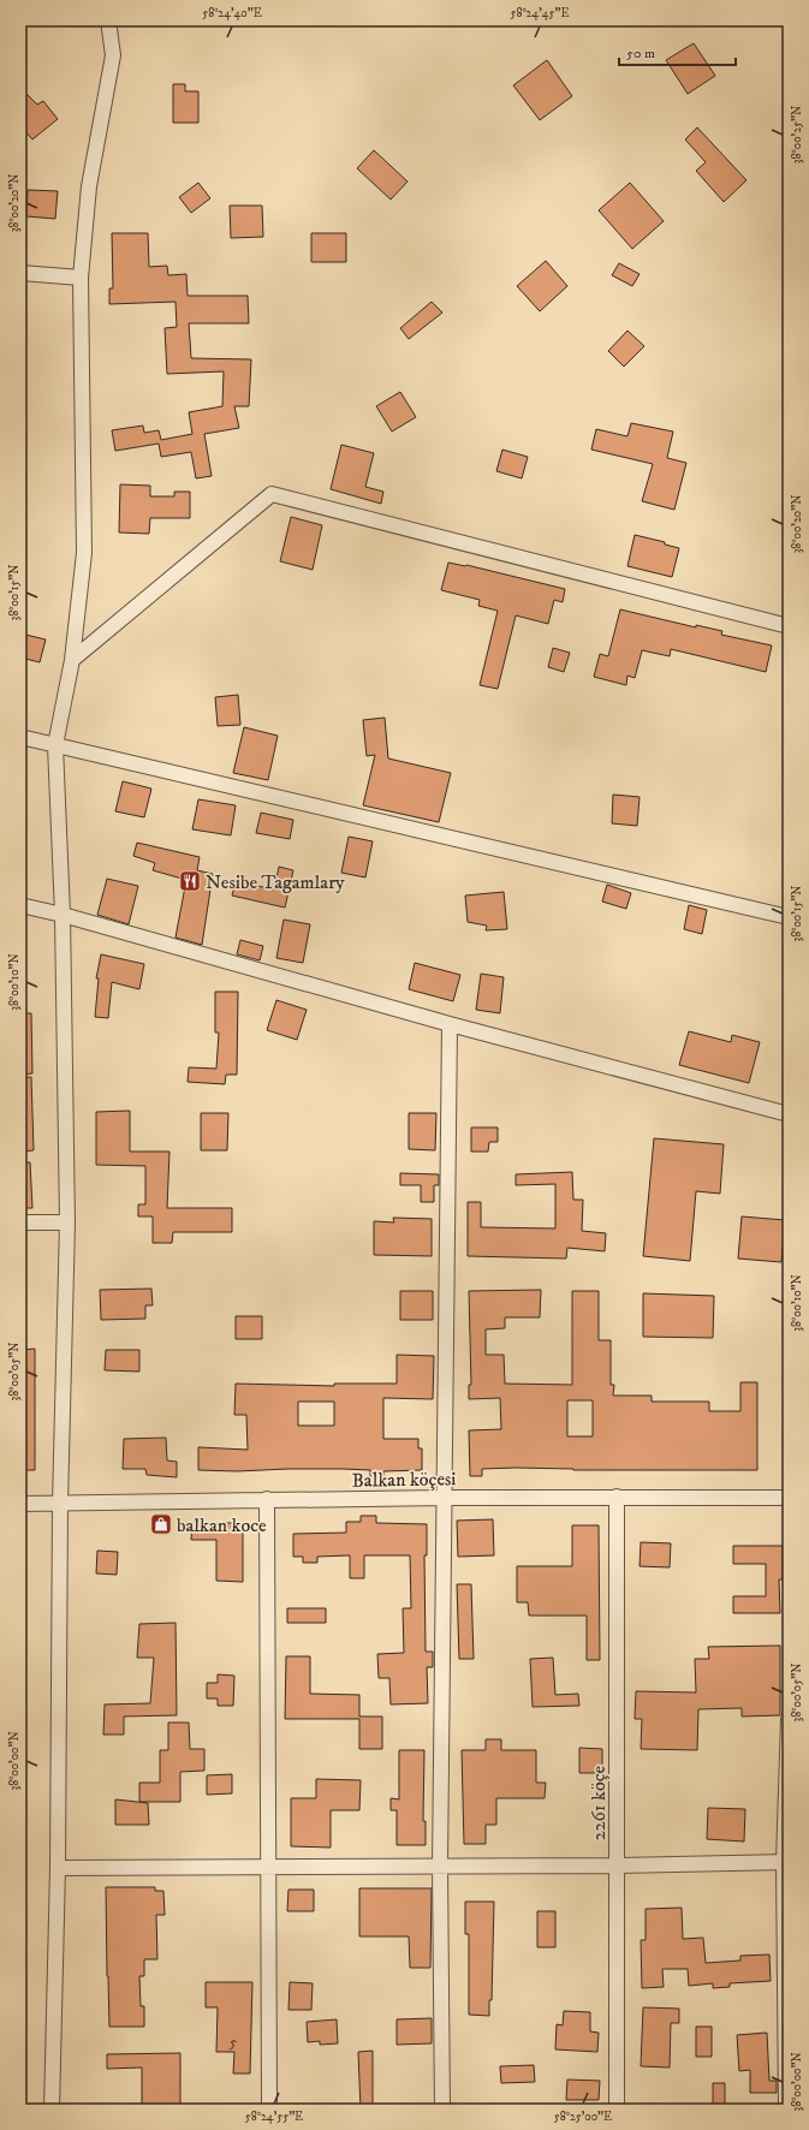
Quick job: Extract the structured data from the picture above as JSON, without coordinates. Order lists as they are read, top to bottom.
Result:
{
  "streets": {
    "street": ["Balkan köçesi", "2261 köçe"]
  },
  "crossings": [
    ["Balkan köçesi", "2261 köçe"]
  ],
  "places": {
    "restaurant": ["Nesibe Tagamlary"],
    "shop": ["balkan koce"]
  },
  "house_numbers": ["5"],
  "scale_bar": "50 m",
  "coordinates": [
    "58°24'40\"E",
    "58°24'45\"E",
    "38°00'25\"N",
    "38°00'20\"N",
    "38°00'15\"N",
    "38°00'10\"N",
    "38°00'05\"N",
    "38°00'00\"N",
    "58°24'55\"E",
    "58°25'00\"E"
  ]
}
